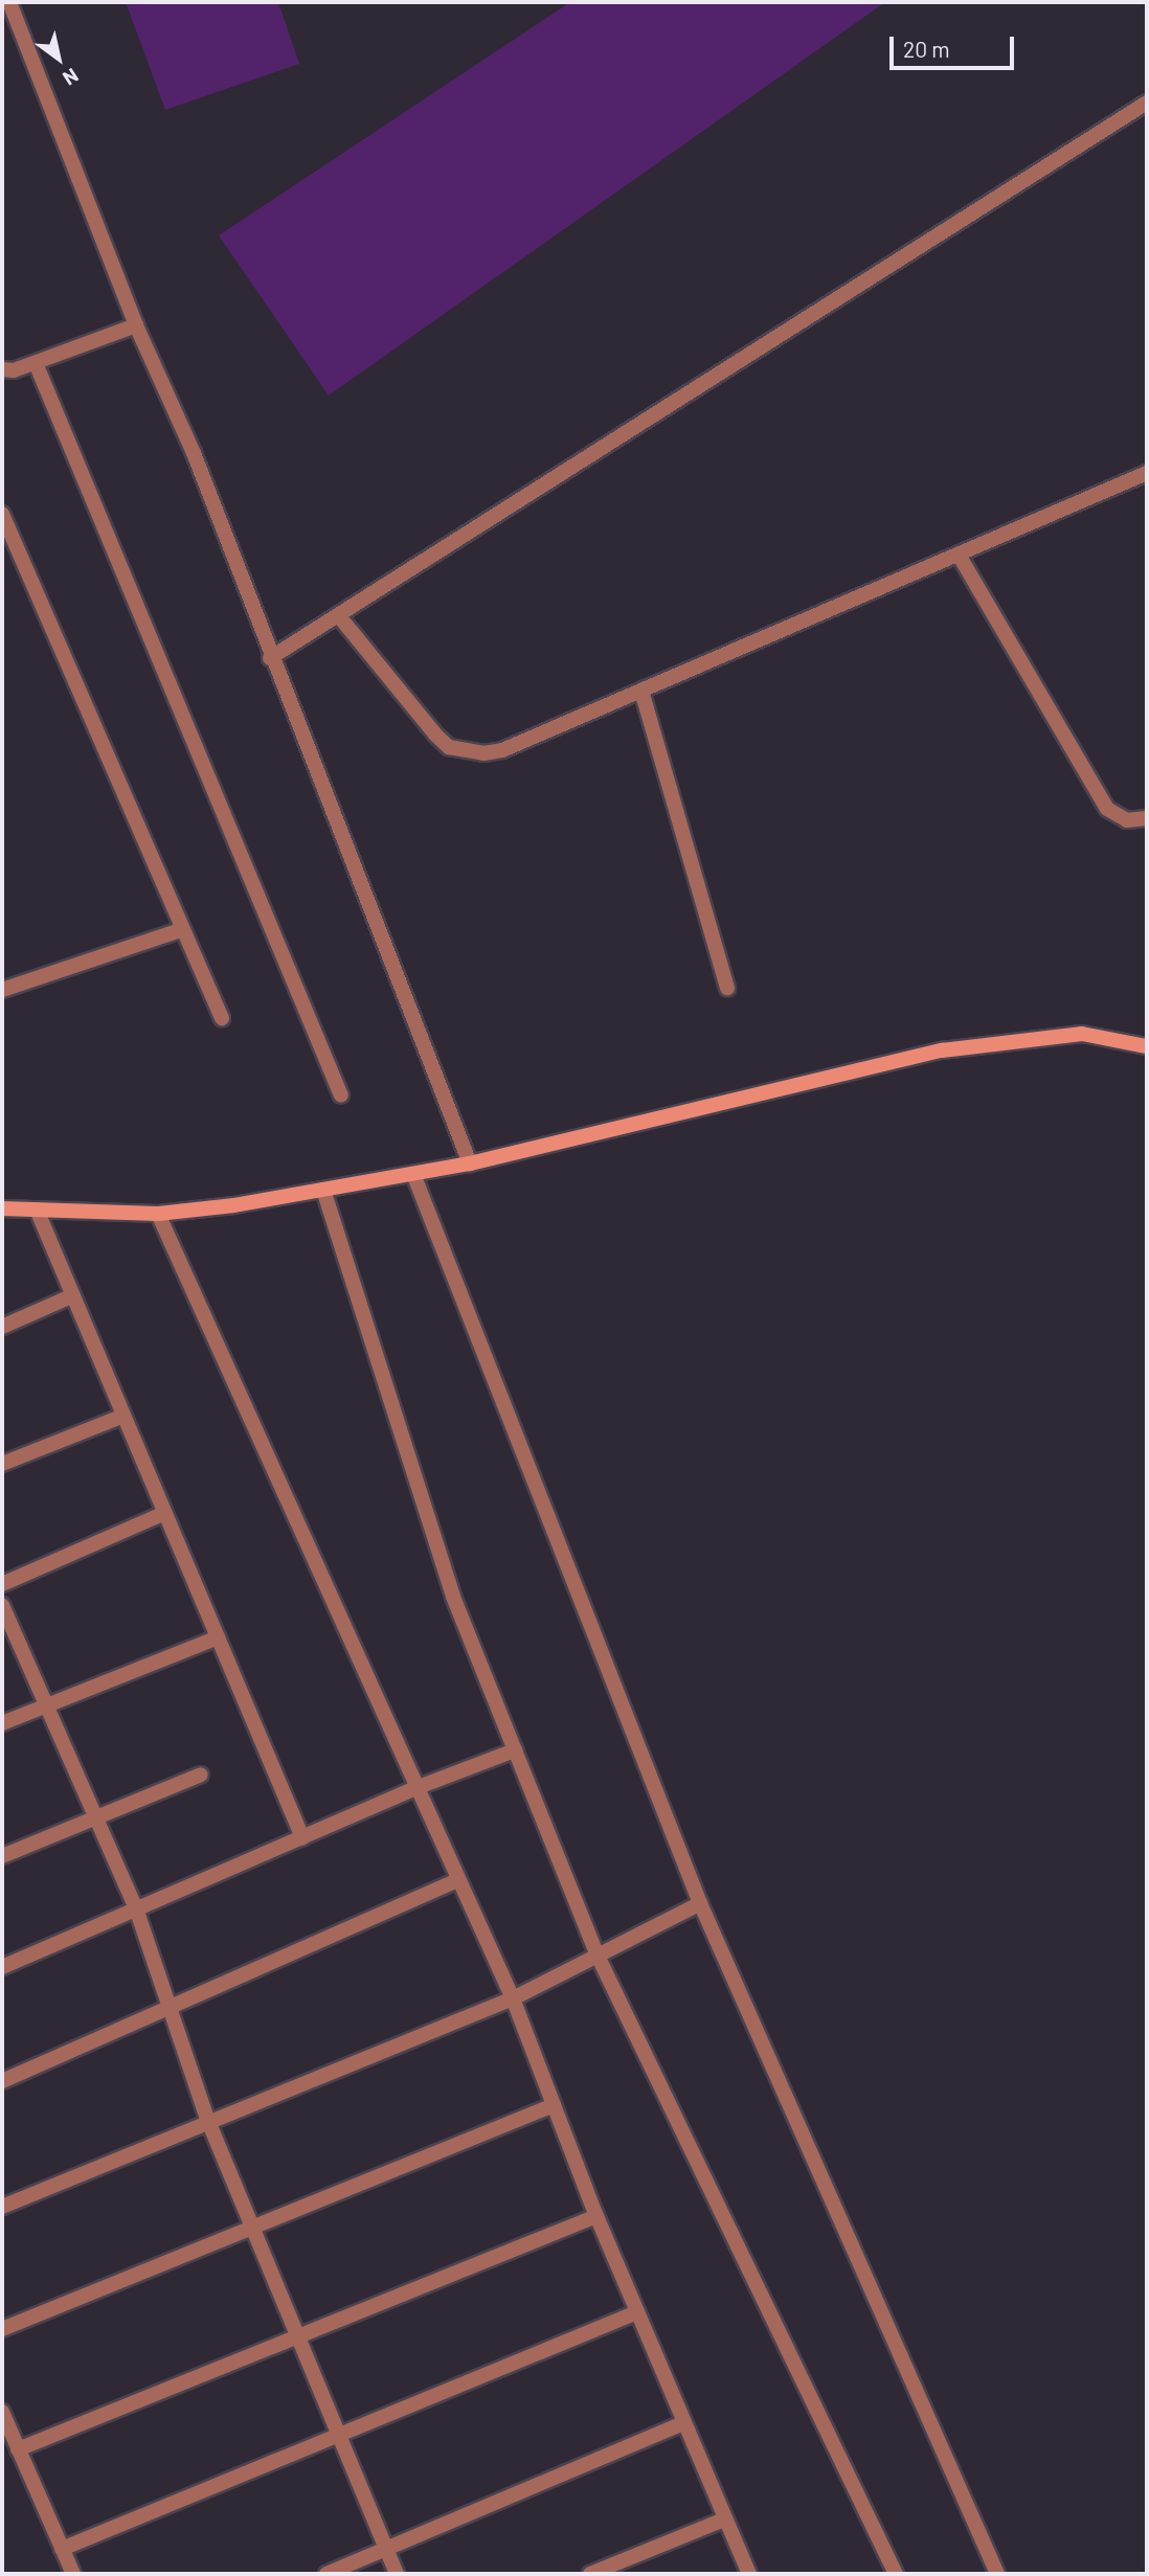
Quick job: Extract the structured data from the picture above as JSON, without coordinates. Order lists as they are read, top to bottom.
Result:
{
  "scale_bar": "20 m",
  "north": "bottom right"
}
